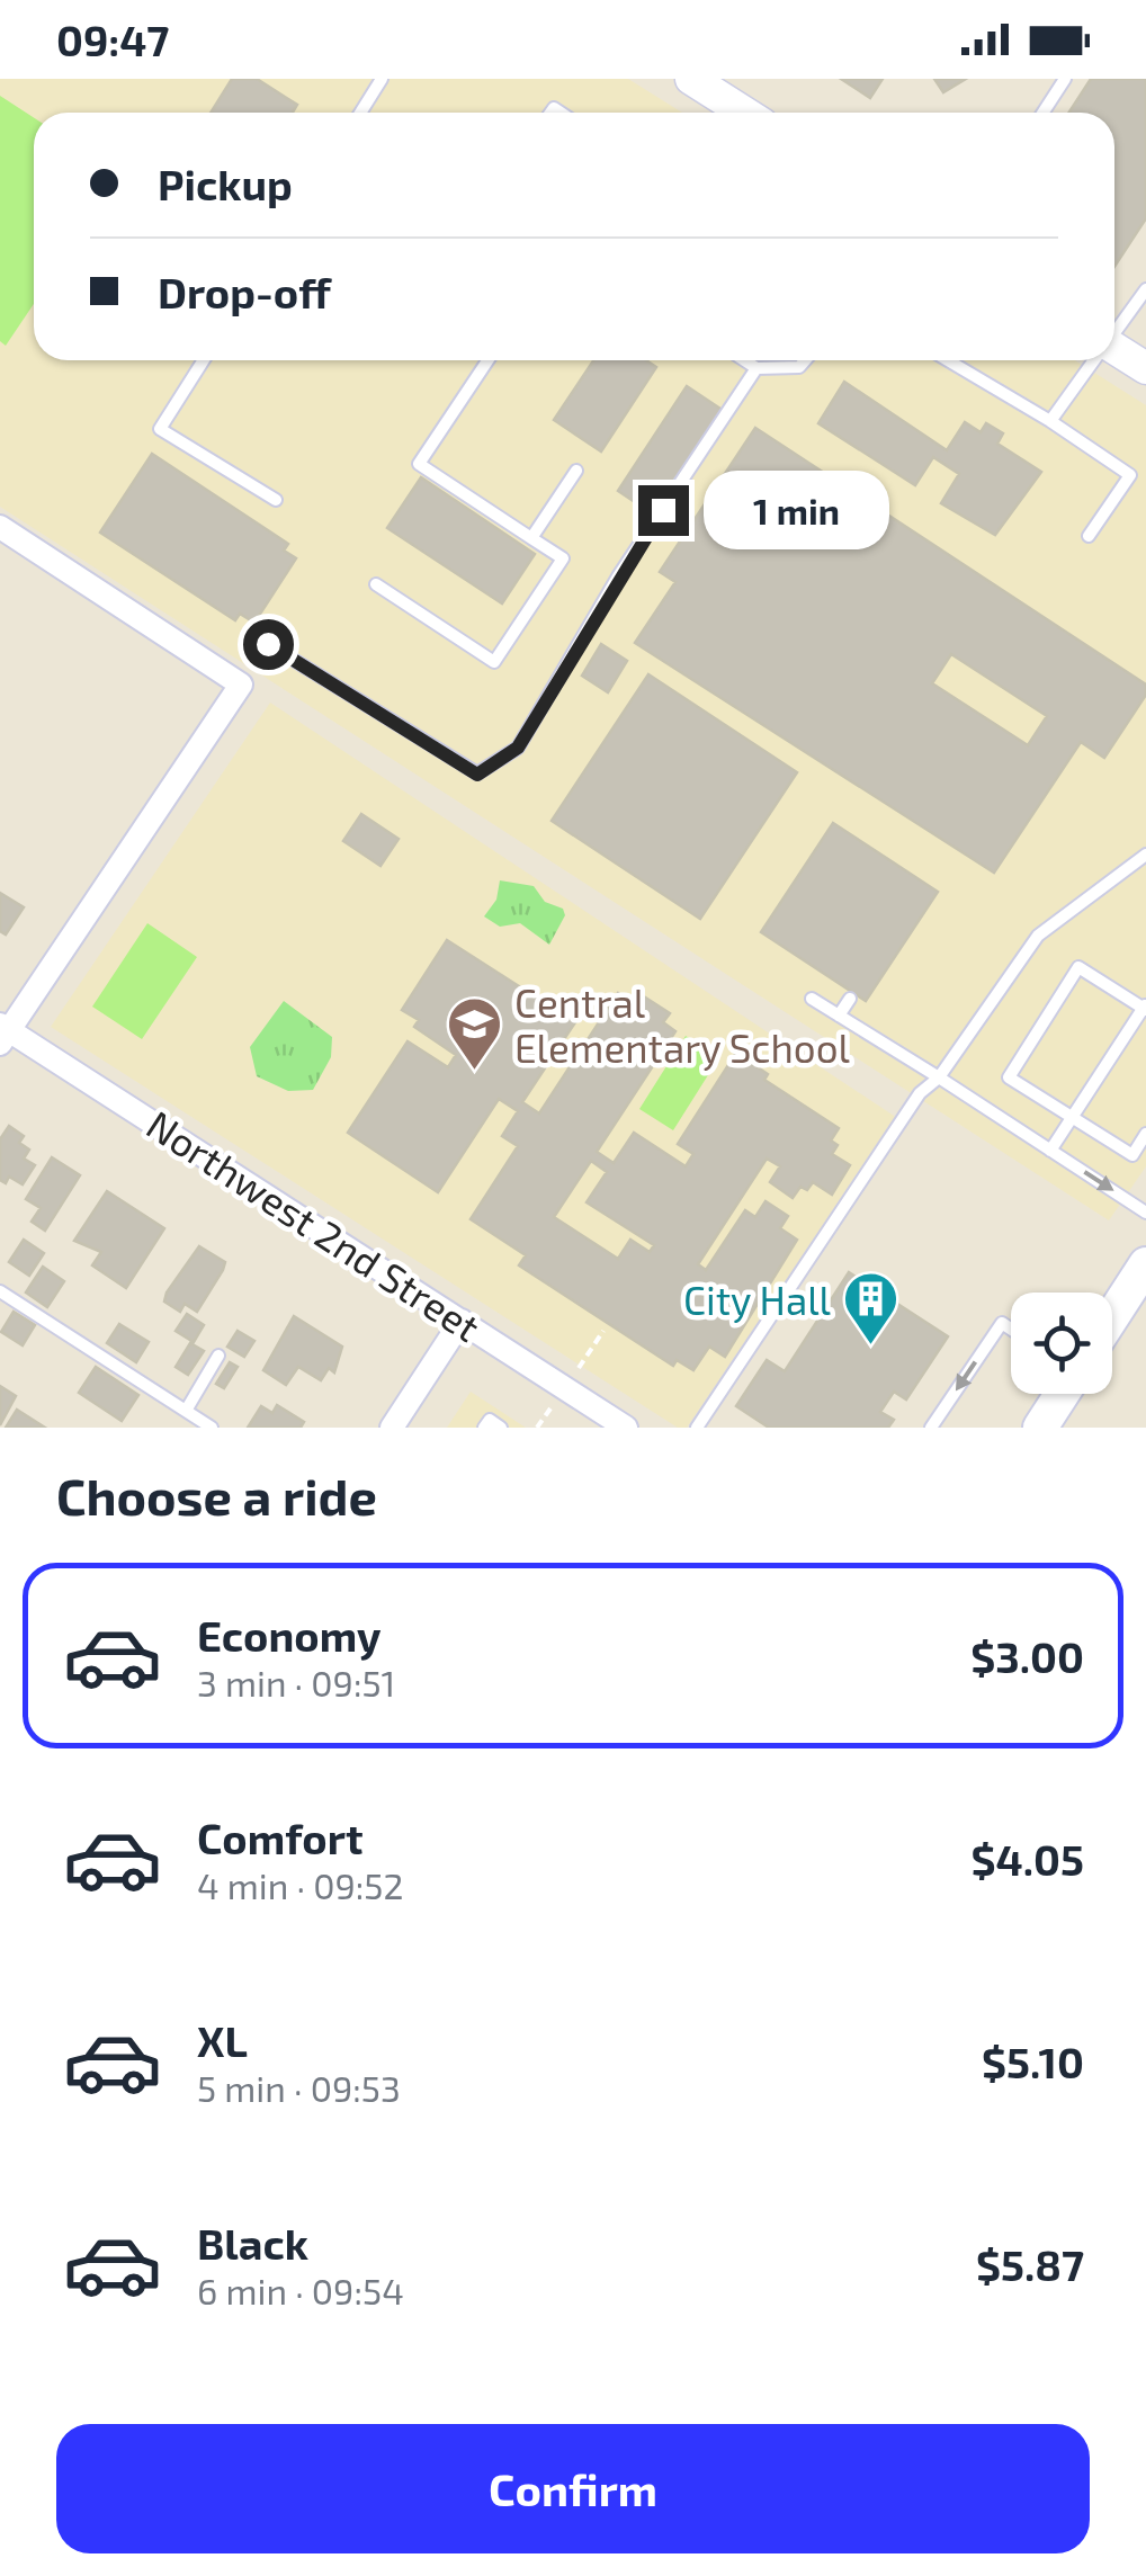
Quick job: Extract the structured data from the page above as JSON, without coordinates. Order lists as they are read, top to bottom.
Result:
{
  "streets": {
    "street": ["Northwest 2nd Street"]
  },
  "places": {
    "school or university": ["Central Elementary School"],
    "building": ["City Hall"]
  },
  "page": {
    "status": "09:47",
    "banner": ["Pickup", "Drop-off"],
    "bubble": "1 min",
    "heading": "Choose a ride",
    "list": [
      {
        "name": "Economy",
        "note": "3 min · 09:51",
        "value": "$3.00"
      },
      {
        "name": "Comfort",
        "note": "4 min · 09:52",
        "value": "$4.05"
      },
      {
        "name": "XL",
        "note": "5 min · 09:53",
        "value": "$5.10"
      },
      {
        "name": "Black",
        "note": "6 min · 09:54",
        "value": "$5.87"
      }
    ],
    "buttons": "Confirm"
  }
}
